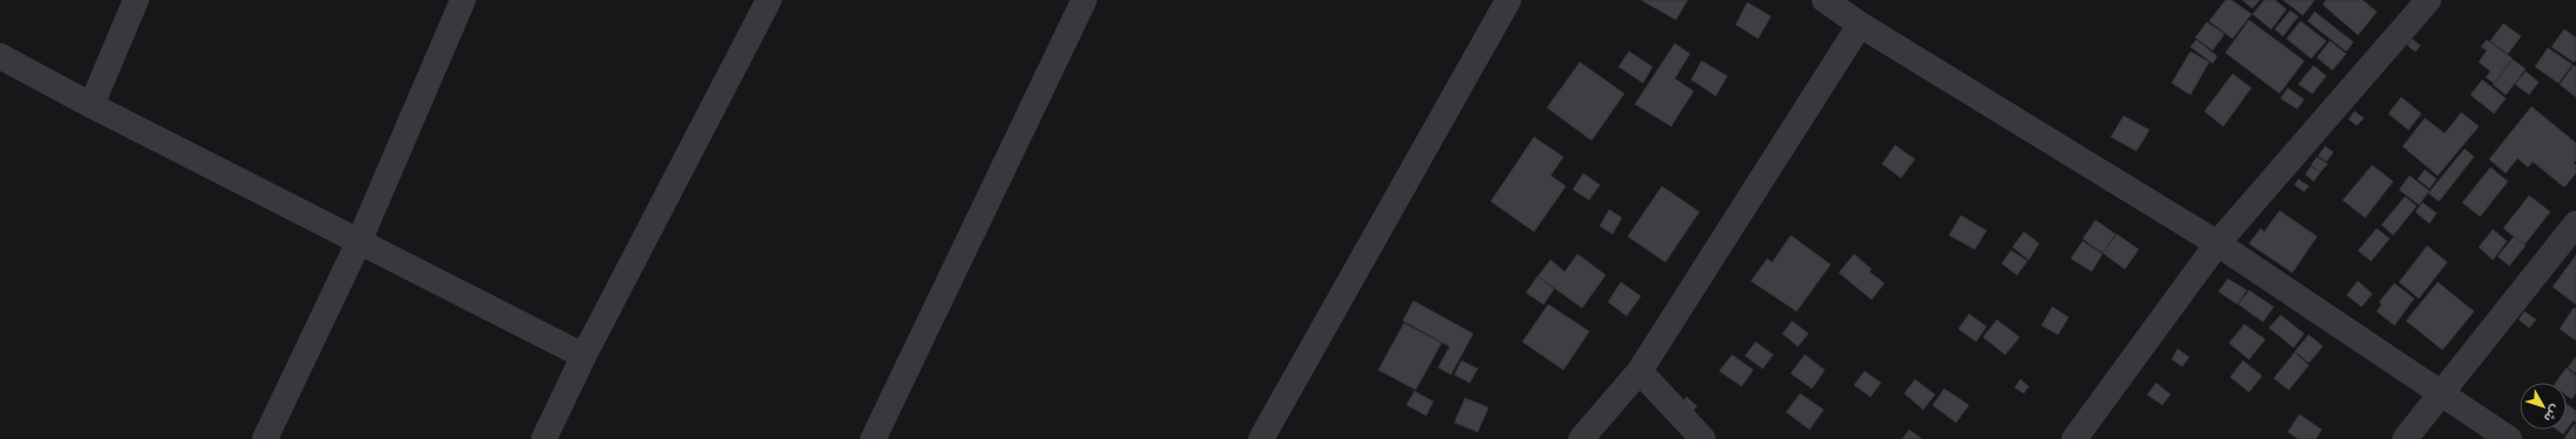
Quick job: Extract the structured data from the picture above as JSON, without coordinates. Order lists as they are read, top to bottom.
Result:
{
  "north": "bottom right"
}
